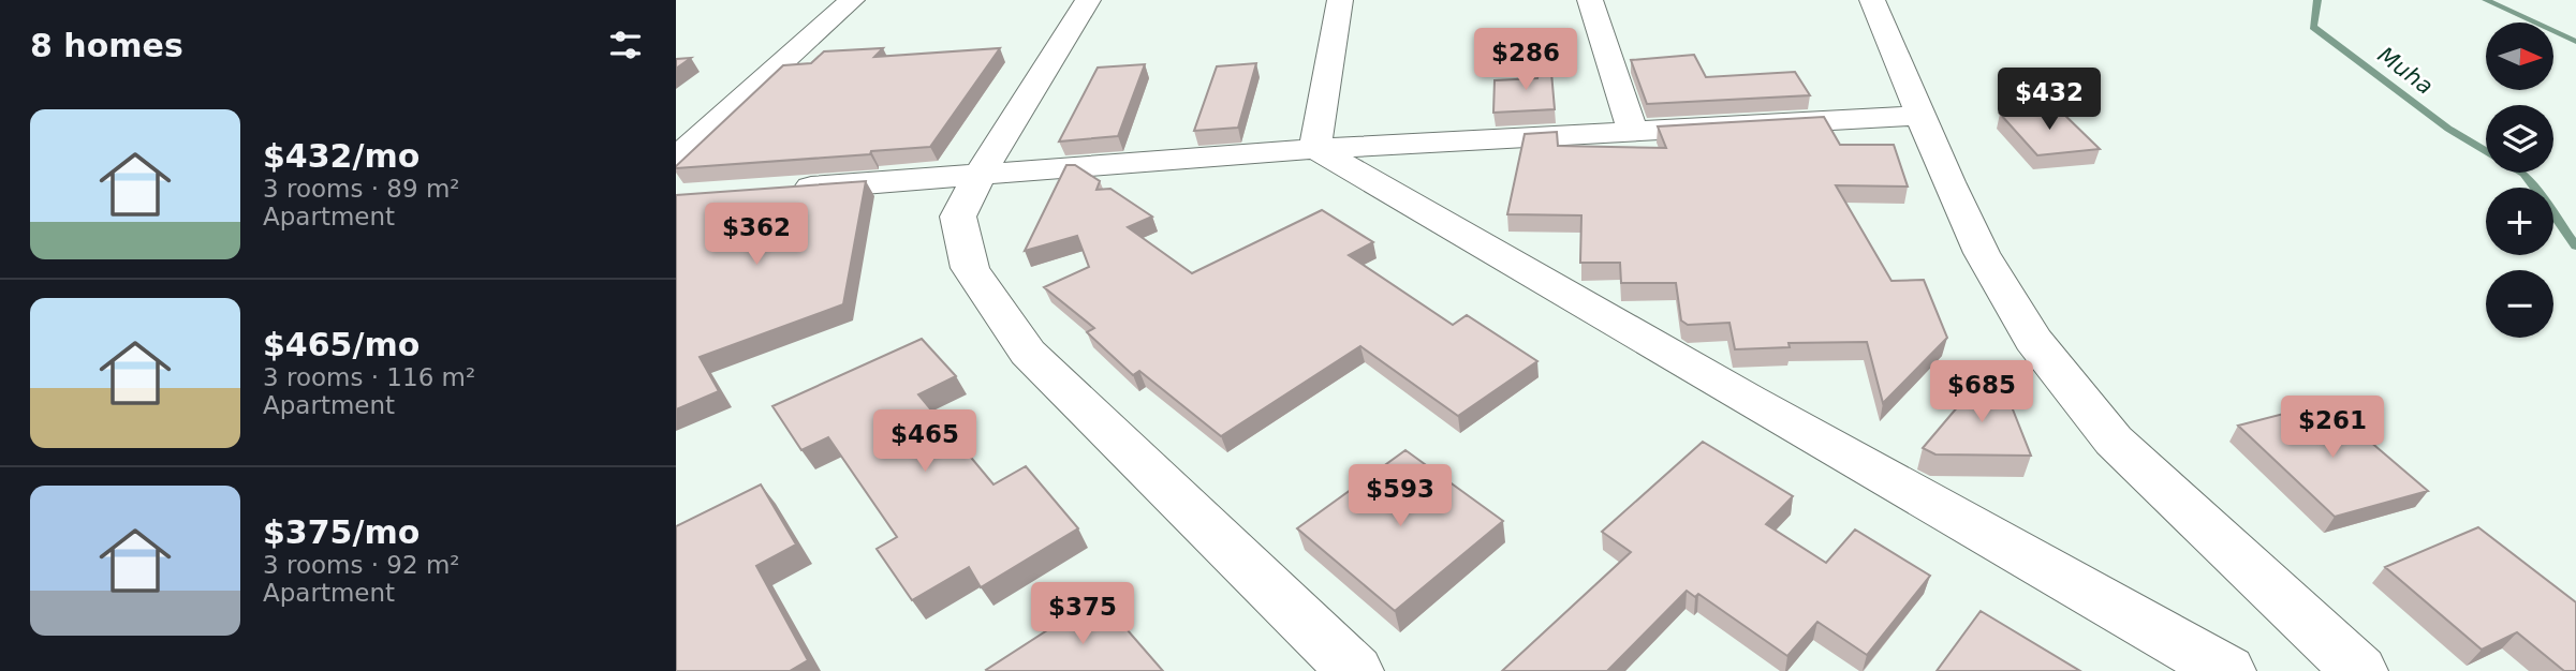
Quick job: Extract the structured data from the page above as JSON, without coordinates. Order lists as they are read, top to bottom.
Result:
{
  "water": ["Muha"],
  "north": "right",
  "page": {
    "heading": "8 homes",
    "map_buttons": ["+", "−"],
    "price": [
      "$286",
      "$432",
      "$362",
      "$685",
      "$261",
      "$465",
      "$593",
      "$375"
    ],
    "list": [
      {
        "name": "$432/mo",
        "note": "3 rooms · 89 m² · Apartment"
      },
      {
        "name": "$465/mo",
        "note": "3 rooms · 116 m² · Apartment"
      },
      {
        "name": "$375/mo",
        "note": "3 rooms · 92 m² · Apartment"
      }
    ]
  }
}
